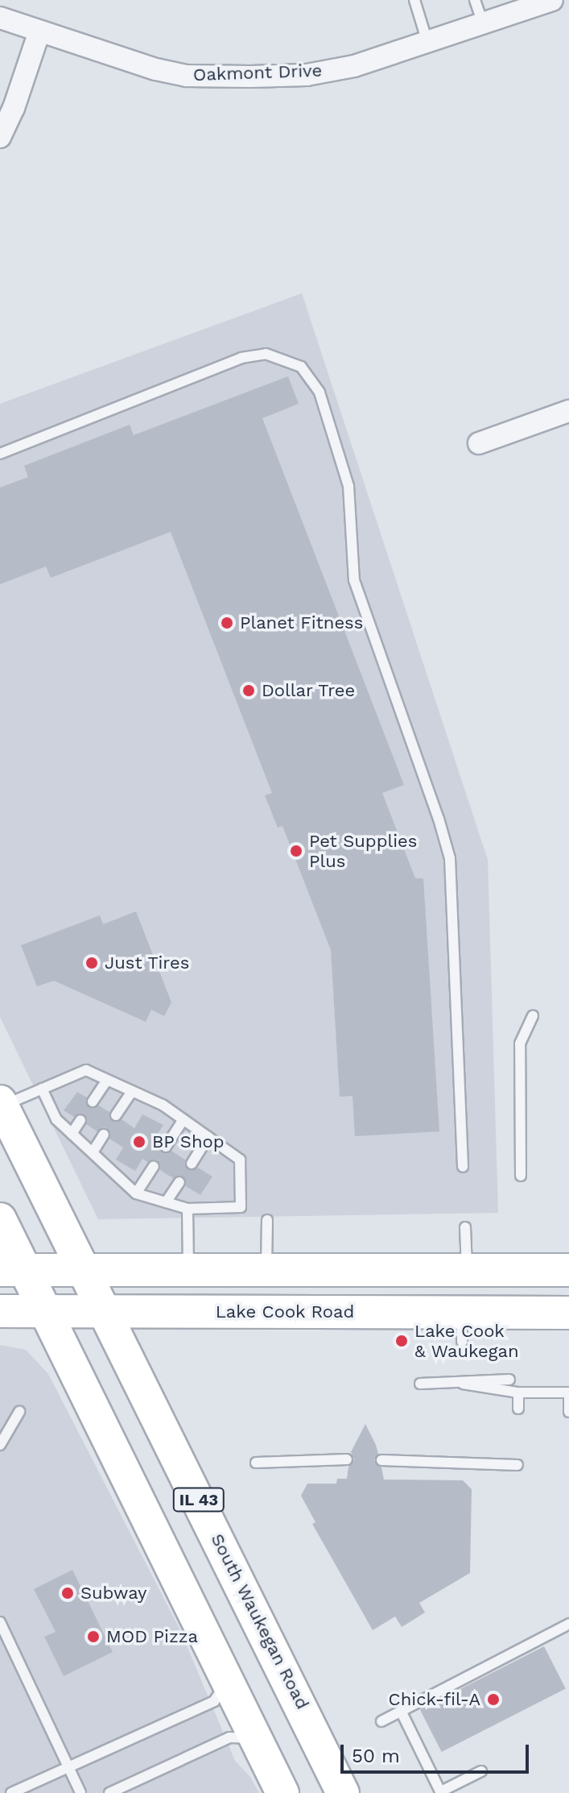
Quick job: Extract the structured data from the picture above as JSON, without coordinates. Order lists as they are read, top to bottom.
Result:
{
  "streets": {
    "main road": ["Lake Cook Road", "IL 43", "South Waukegan Road"],
    "street": ["Oakmont Drive"]
  },
  "crossings": [
    ["Lake Cook Road", "IL 43"],
    ["Lake Cook Road", "South Waukegan Road"],
    ["IL 43", "South Waukegan Road"]
  ],
  "places": [
    "Planet Fitness",
    "Dollar Tree",
    "Pet Supplies Plus",
    "Just Tires",
    "BP Shop",
    "Lake Cook & Waukegan",
    "Subway",
    "MOD Pizza",
    "Chick-fil-A"
  ],
  "scale_bar": "50 m"
}
